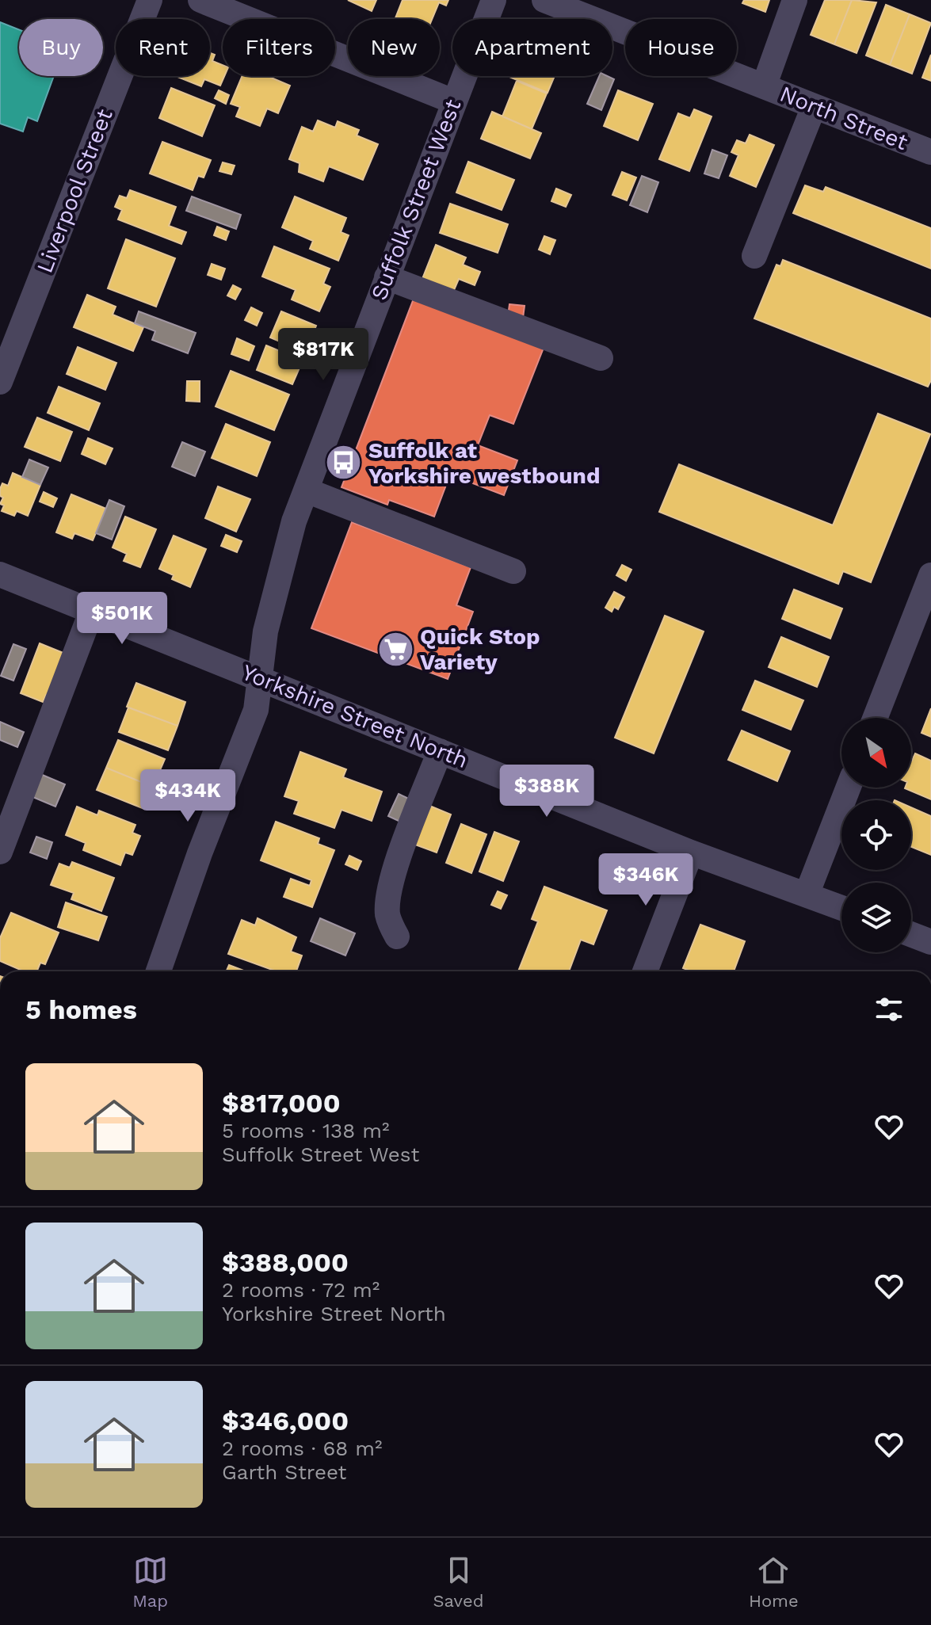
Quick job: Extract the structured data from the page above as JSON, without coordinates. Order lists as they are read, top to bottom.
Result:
{
  "streets": {
    "street": [
      "North Street",
      "Liverpool Street",
      "Suffolk Street West",
      "Yorkshire Street North"
    ]
  },
  "crossings": [
    ["Suffolk Street West", "Yorkshire Street North"]
  ],
  "places": {
    "bus stop": ["Suffolk at Yorkshire westbound"],
    "supermarket": ["Quick Stop Variety"]
  },
  "north": "bottom right",
  "page": {
    "chip": [
      "Buy",
      "Rent",
      "Filters",
      "New",
      "Apartment",
      "House"
    ],
    "price": [
      "$817K",
      "$501K",
      "$388K",
      "$434K",
      "$346K"
    ],
    "heading": "5 homes",
    "list": [
      {
        "name": "$817,000",
        "note": "5 rooms · 138 m² · Suffolk Street West"
      },
      {
        "name": "$388,000",
        "note": "2 rooms · 72 m² · Yorkshire Street North"
      },
      {
        "name": "$346,000",
        "note": "2 rooms · 68 m² · Garth Street"
      }
    ],
    "tabs": ["Map", "Saved", "Home"]
  }
}
